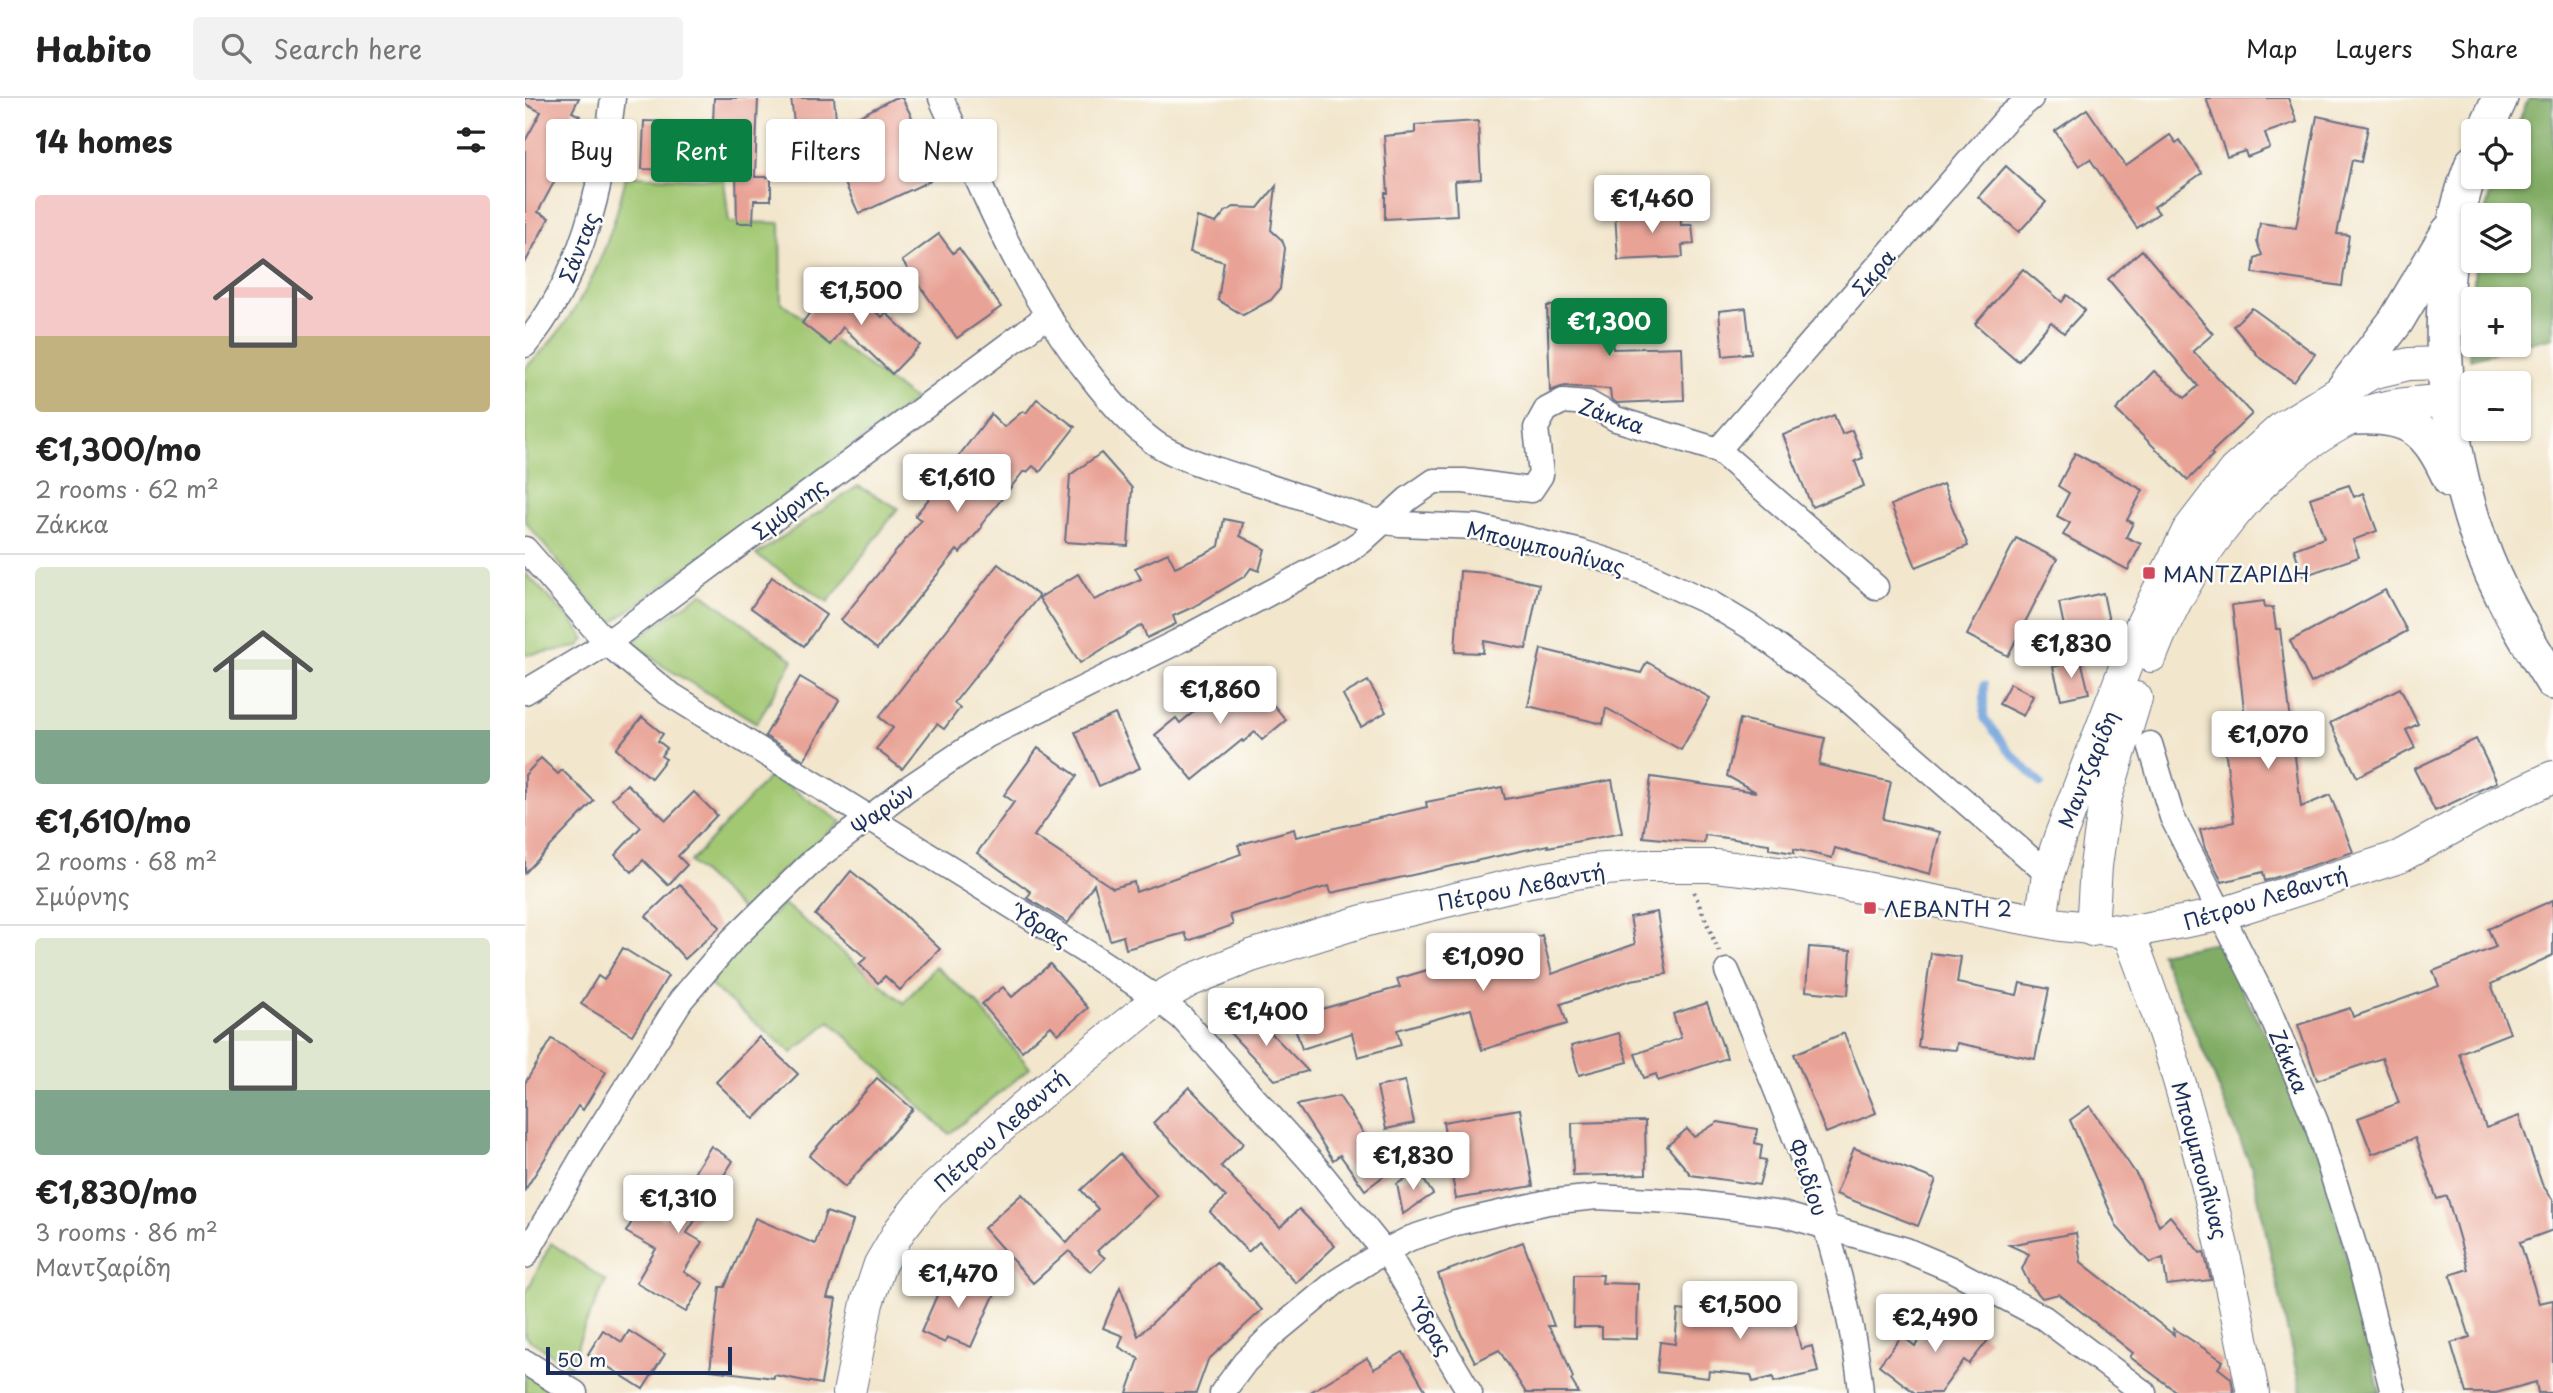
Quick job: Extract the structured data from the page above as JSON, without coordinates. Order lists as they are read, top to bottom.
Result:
{
  "streets": {
    "street": [
      "Σάντας",
      "Σκρα",
      "Ζάκκα",
      "Σμύρνης",
      "Μπουμπουλίνας",
      "Μαντζαρίδη",
      "Ψαρών",
      "Πέτρου Λεβαντή",
      "Ύδρας",
      "Φειδίου"
    ]
  },
  "crossings": [
    ["Σκρα", "Ζάκκα"],
    ["Ζάκκα", "Μπουμπουλίνας"],
    ["Ζάκκα", "Ψαρών"],
    ["Ζάκκα", "Πέτρου Λεβαντή"],
    ["Σμύρνης", "Μπουμπουλίνας"],
    ["Σμύρνης", "Ύδρας"],
    ["Μπουμπουλίνας", "Μαντζαρίδη"],
    ["Μπουμπουλίνας", "Ψαρών"],
    ["Μπουμπουλίνας", "Πέτρου Λεβαντή"],
    ["Μαντζαρίδη", "Πέτρου Λεβαντή"],
    ["Ψαρών", "Ύδρας"],
    ["Πέτρου Λεβαντή", "Ύδρας"]
  ],
  "places": {
    "transit": ["ΜΑΝΤΖΑΡΙΔΗ", "ΛΕΒΑΝΤΗ 2"]
  },
  "scale_bar": "50 m",
  "page": {
    "header": "Habito",
    "search": "Search here",
    "nav": ["Map", "Layers", "Share"],
    "heading": "14 homes",
    "map_buttons": ["+", "−"],
    "chip": [
      "Buy",
      "Rent",
      "Filters",
      "New"
    ],
    "price": [
      "€1,460",
      "€1,500",
      "€1,300",
      "€1,610",
      "€1,830",
      "€1,860",
      "€1,070",
      "€1,090",
      "€1,400",
      "€1,830",
      "€1,310",
      "€1,470",
      "€1,500",
      "€2,490"
    ],
    "list": [
      {
        "name": "€1,300/mo",
        "note": "2 rooms · 62 m² · Ζάκκα"
      },
      {
        "name": "€1,610/mo",
        "note": "2 rooms · 68 m² · Σμύρνης"
      },
      {
        "name": "€1,830/mo",
        "note": "3 rooms · 86 m² · Μαντζαρίδη"
      }
    ],
    "scale": "50 m"
  }
}
